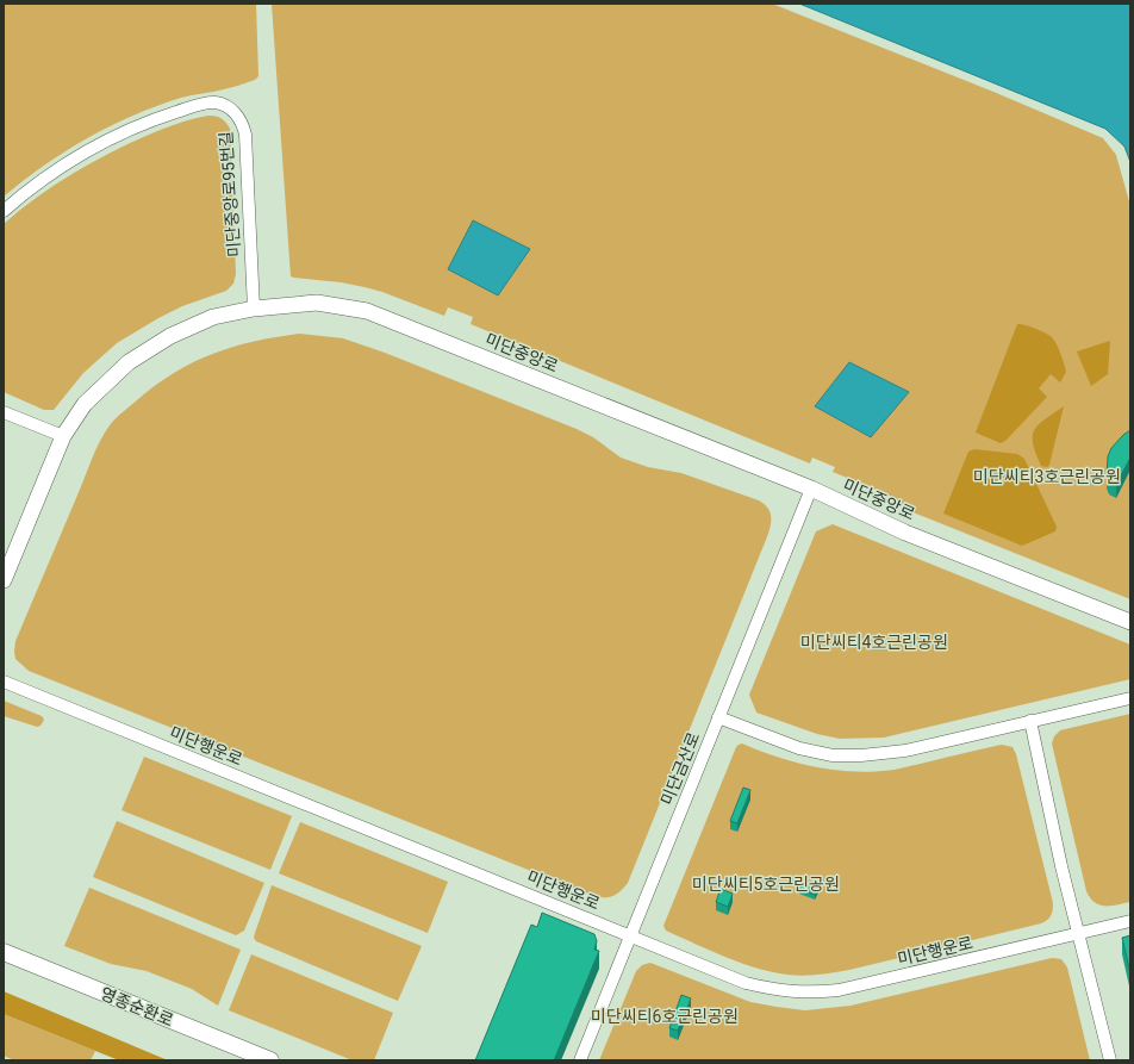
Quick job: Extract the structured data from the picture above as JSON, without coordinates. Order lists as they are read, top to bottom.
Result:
{
  "streets": {
    "main road": ["영종순환로"],
    "street": [
      "미단중앙로95번길",
      "미단중앙로",
      "미단행운로",
      "미단금산로"
    ]
  },
  "crossings": [
    ["미단중앙로95번길", "미단중앙로"],
    ["미단중앙로", "미단금산로"],
    ["미단행운로", "미단금산로"]
  ],
  "parks": [
    "미단씨티3호근린공원",
    "미단씨티4호근린공원",
    "미단씨티5호근린공원",
    "미단씨티6호근린공원"
  ]
}
